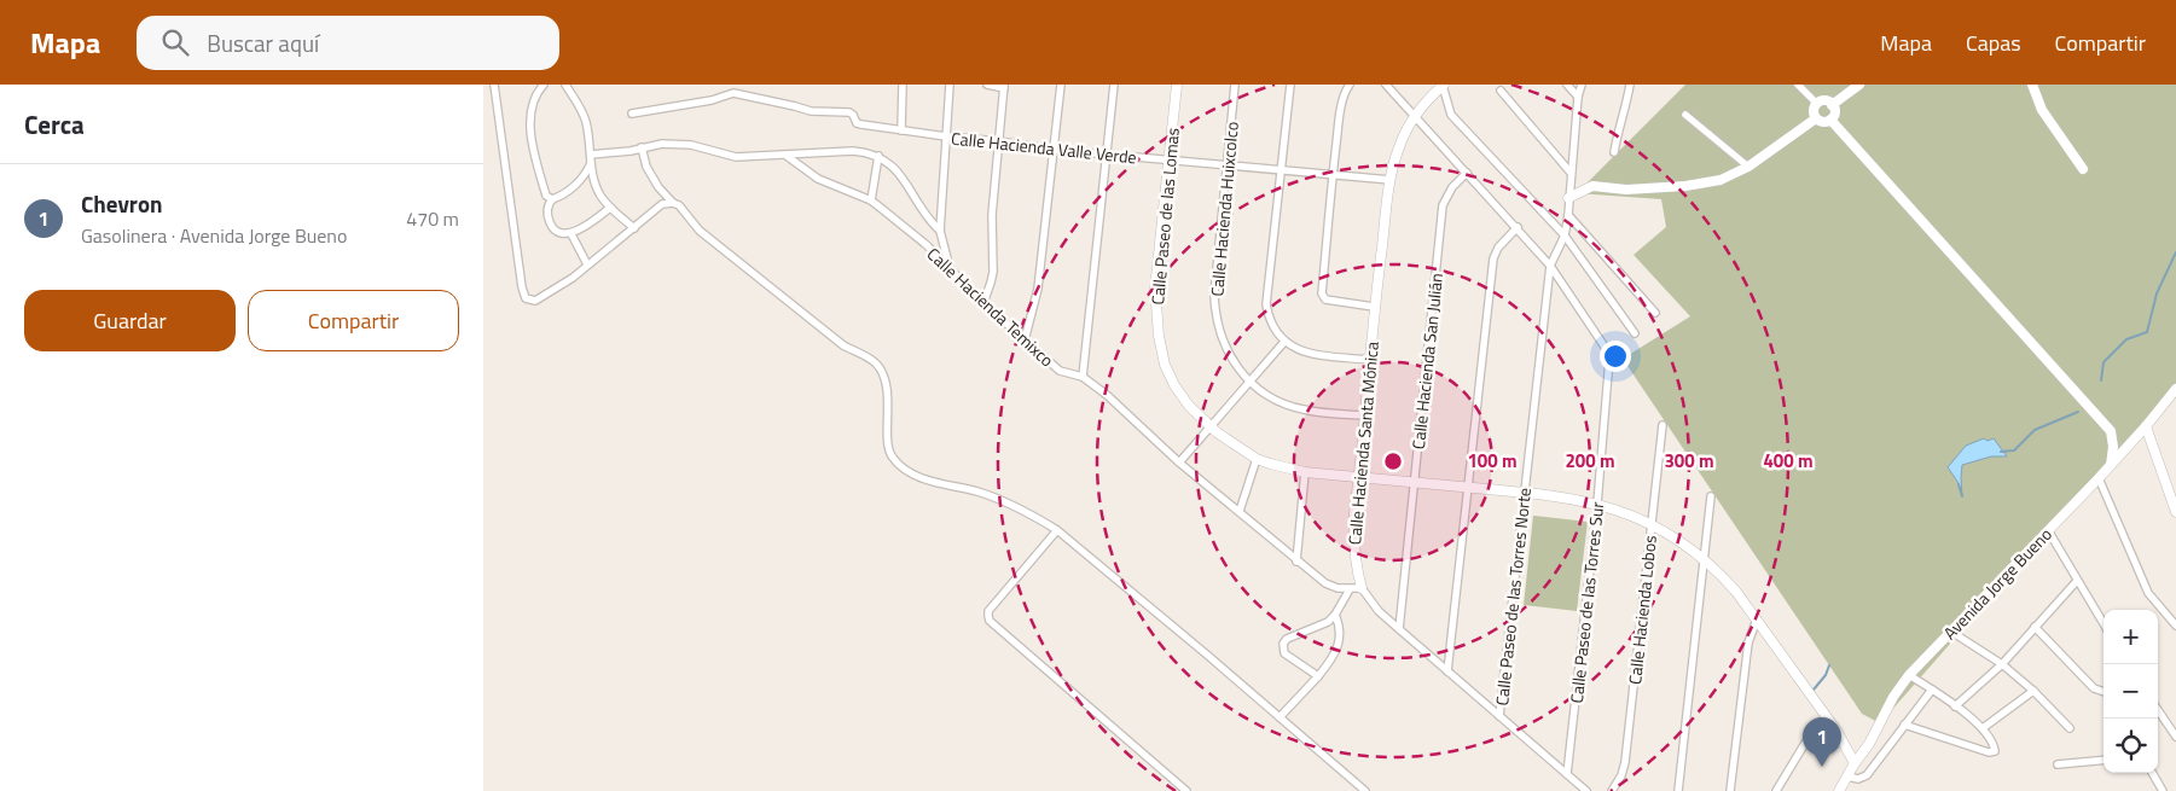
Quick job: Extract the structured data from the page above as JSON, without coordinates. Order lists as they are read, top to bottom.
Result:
{
  "streets": {
    "street": [
      "Calle Hacienda Valle Verde",
      "Calle Hacienda Huixcolco",
      "Calle Paseo de las Lomas",
      "Calle Hacienda Temixco",
      "Calle Hacienda San Julián",
      "Calle Hacienda Santa Mónica",
      "Avenida Jorge Bueno",
      "Calle Paseo de las Torres Norte",
      "Calle Paseo de las Torres Sur",
      "Calle Hacienda Lobos"
    ]
  },
  "crossings": [
    ["Calle Hacienda Valle Verde", "Calle Hacienda Huixcolco"],
    ["Calle Hacienda Valle Verde", "Calle Paseo de las Lomas"],
    ["Calle Hacienda Valle Verde", "Calle Hacienda Santa Mónica"],
    ["Calle Hacienda Huixcolco", "Calle Hacienda Santa Mónica"],
    ["Calle Paseo de las Lomas", "Calle Hacienda San Julián"],
    ["Calle Paseo de las Lomas", "Calle Hacienda Santa Mónica"],
    ["Calle Paseo de las Lomas", "Avenida Jorge Bueno"],
    ["Calle Paseo de las Lomas", "Calle Paseo de las Torres Norte"],
    ["Calle Paseo de las Lomas", "Calle Paseo de las Torres Sur"],
    ["Calle Paseo de las Lomas", "Calle Hacienda Lobos"],
    ["Calle Hacienda Temixco", "Calle Hacienda Santa Mónica"],
    ["Calle Hacienda San Julián", "Calle Hacienda Santa Mónica"],
    ["Calle Hacienda Santa Mónica", "Calle Paseo de las Torres Norte"],
    ["Calle Hacienda Santa Mónica", "Calle Paseo de las Torres Sur"],
    ["Calle Paseo de las Torres Norte", "Calle Paseo de las Torres Sur"]
  ],
  "page": {
    "header": "Mapa",
    "search": "Buscar aquí",
    "nav": ["Mapa", "Capas", "Compartir"],
    "heading": "Cerca",
    "list": [
      {
        "mark": "1",
        "name": "Chevron",
        "note": "Gasolinera · Avenida Jorge Bueno",
        "value": "470 m"
      }
    ],
    "buttons": ["Guardar", "Compartir"],
    "map_buttons": ["+", "−"],
    "pins": "1"
  },
  "rings": [
    "100 m",
    "200 m",
    "300 m",
    "400 m"
  ]
}
